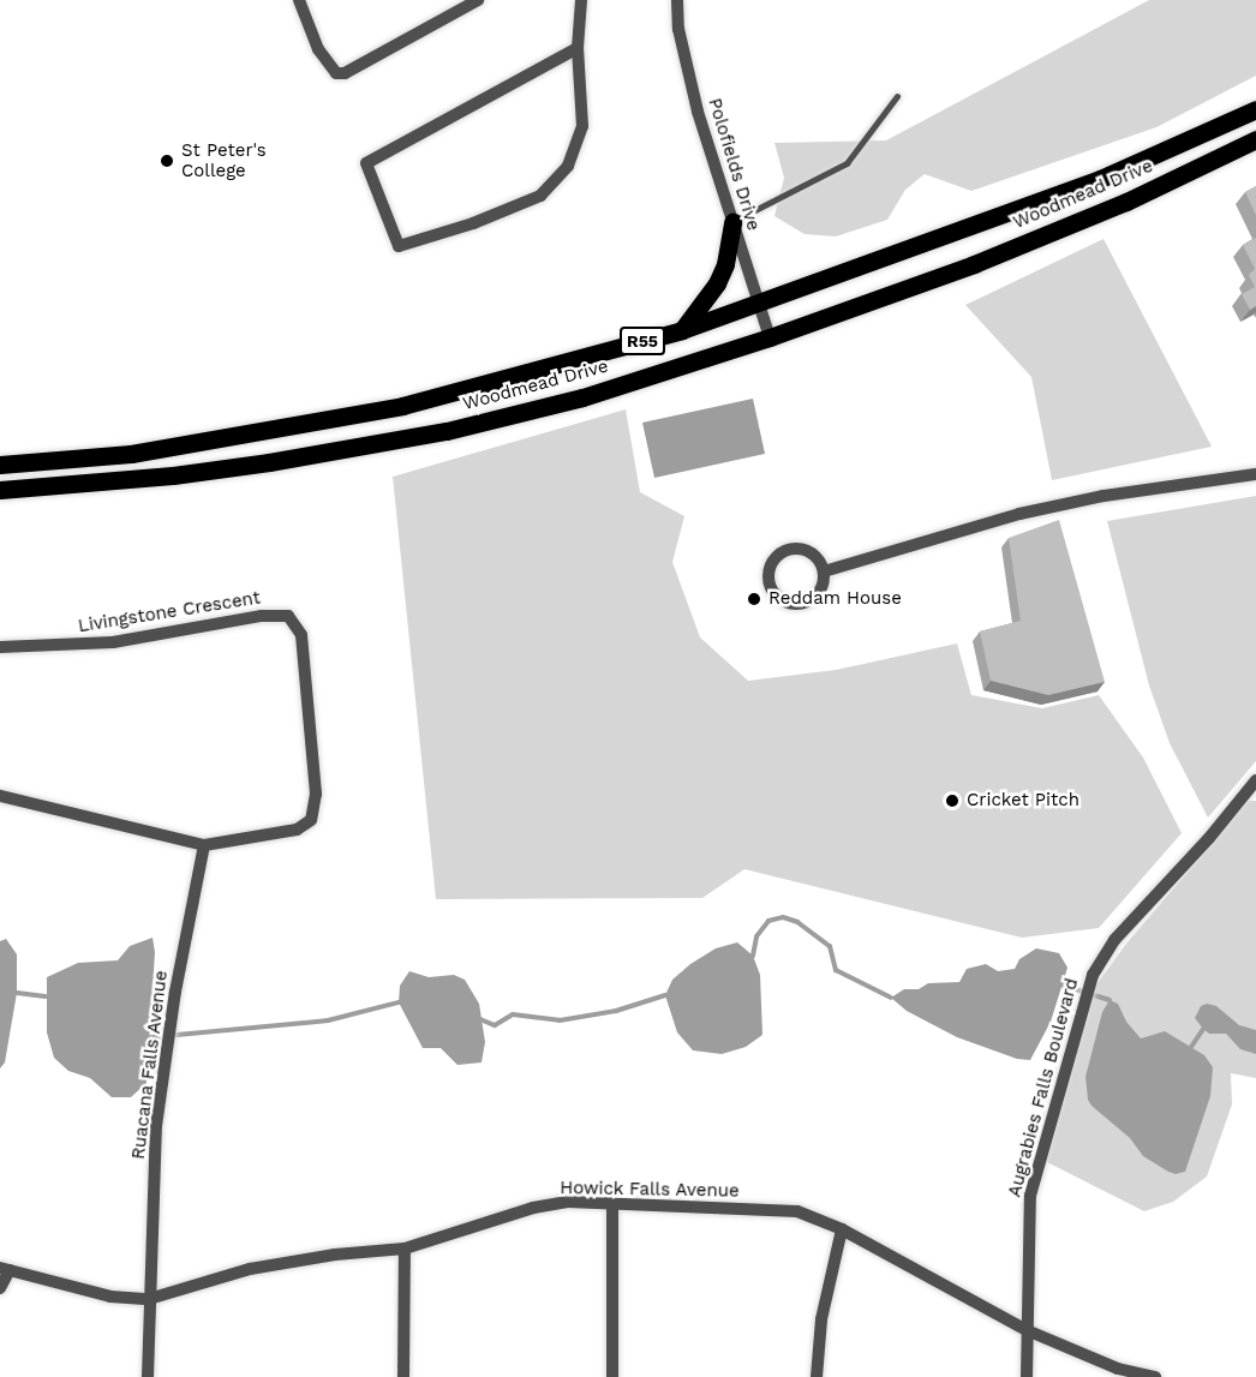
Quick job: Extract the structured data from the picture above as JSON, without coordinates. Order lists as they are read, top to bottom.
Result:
{
  "streets": {
    "main road": ["Woodmead Drive", "R55"],
    "street": [
      "Polofields Drive",
      "Livingstone Crescent",
      "Ruacana Falls Avenue",
      "Augrabies Falls Boulevard",
      "Howick Falls Avenue"
    ]
  },
  "crossings": [
    ["Polofields Drive", "Woodmead Drive"],
    ["Livingstone Crescent", "Ruacana Falls Avenue"],
    ["Ruacana Falls Avenue", "Howick Falls Avenue"],
    ["Augrabies Falls Boulevard", "Howick Falls Avenue"]
  ],
  "places": ["St Peter's College", "Reddam House", "Cricket Pitch"]
}
